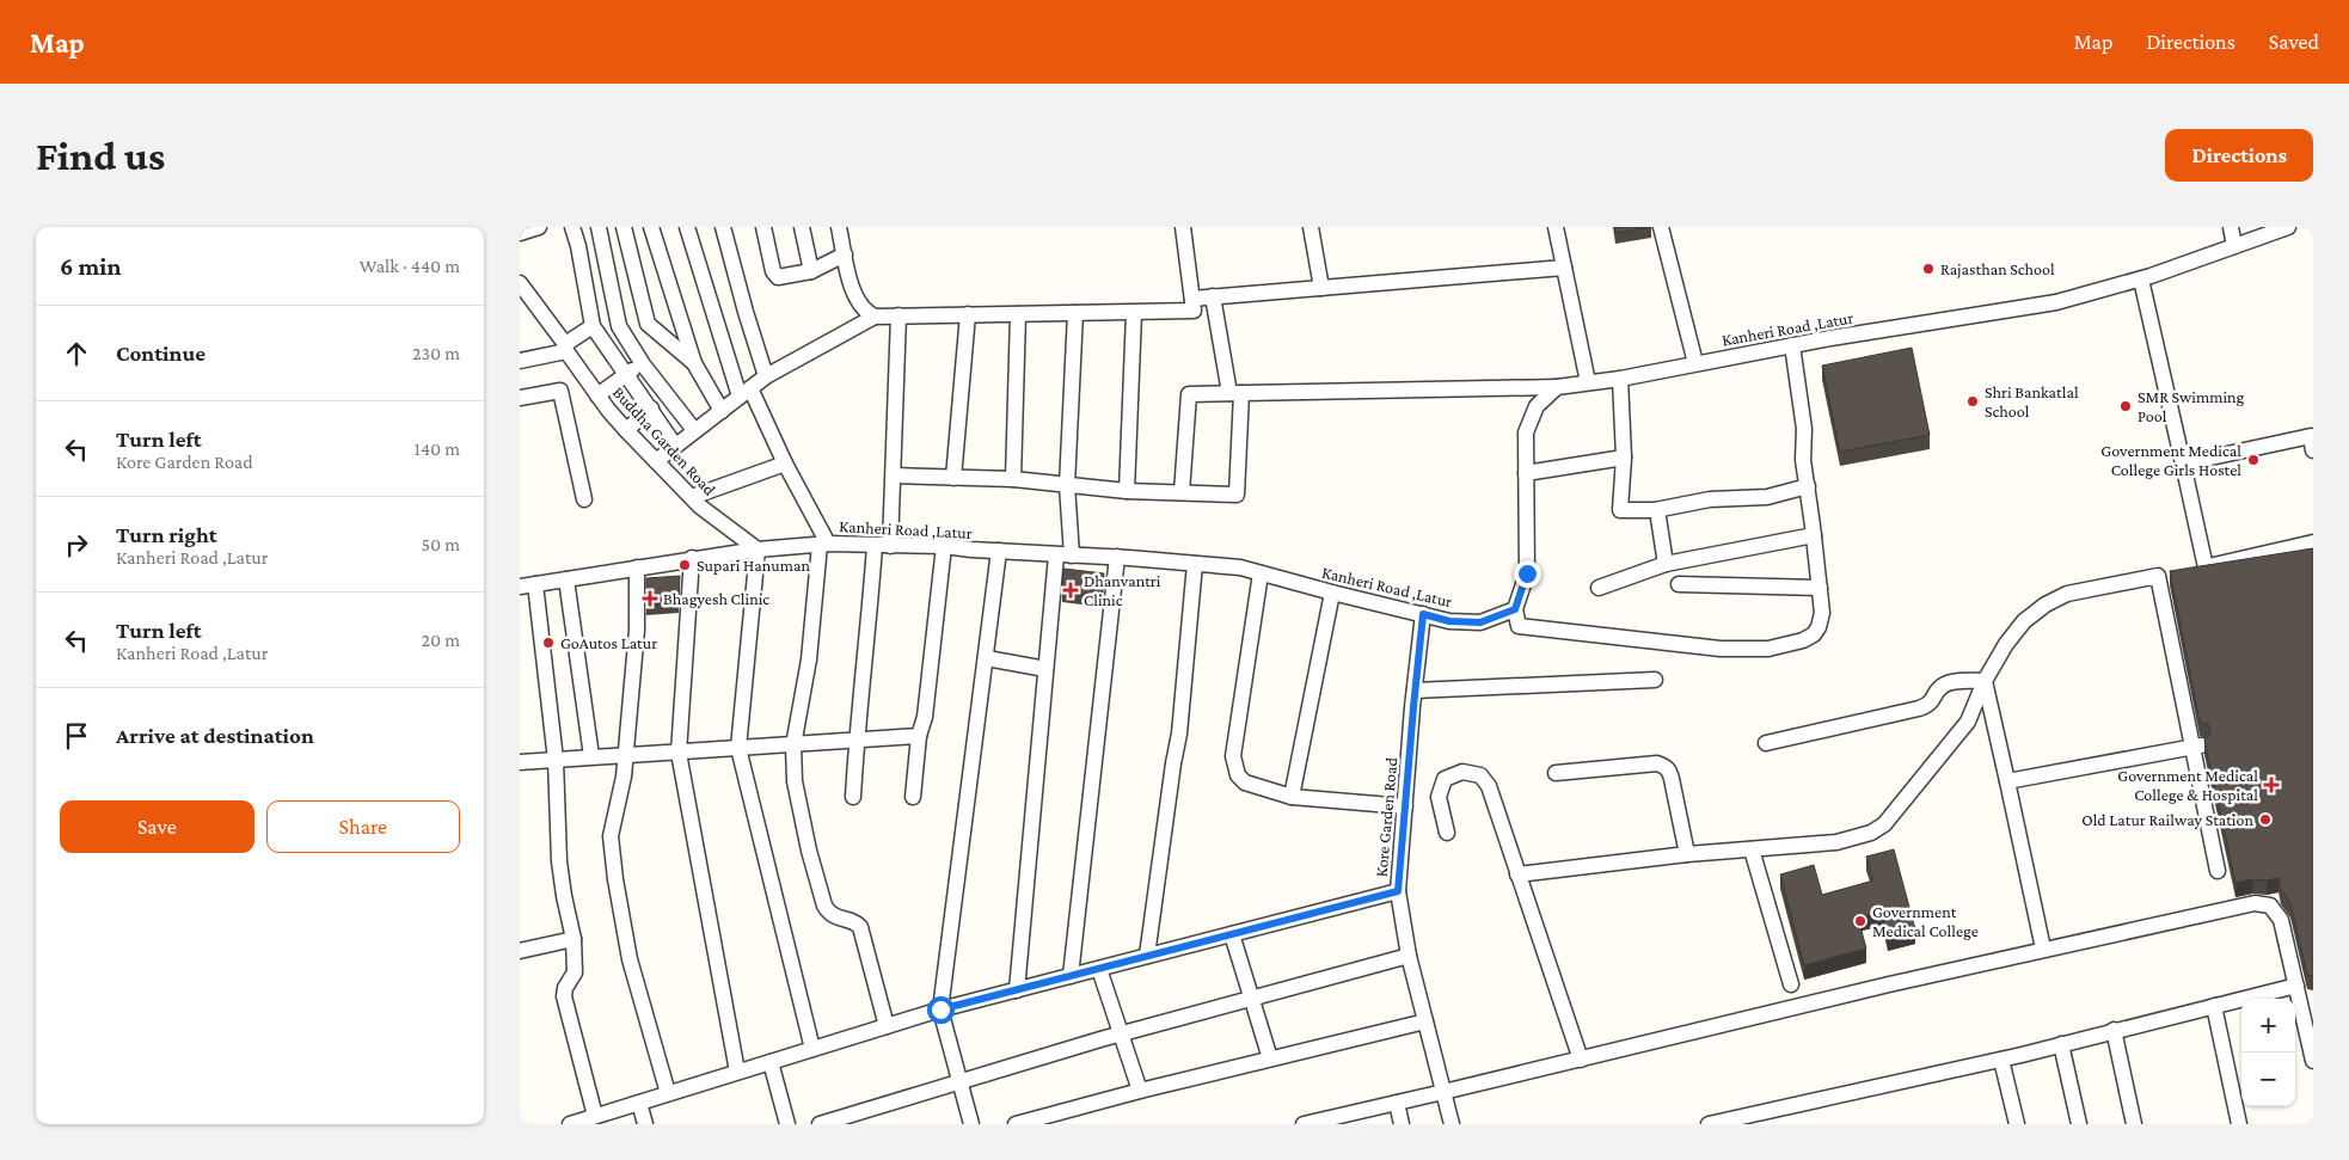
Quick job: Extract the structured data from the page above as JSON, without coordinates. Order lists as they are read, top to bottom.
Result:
{
  "streets": {
    "street": ["Kanheri Road ,Latur", "Buddha Garden Road", "Kore Garden Road"]
  },
  "crossings": [
    ["Kanheri Road ,Latur", "Buddha Garden Road"],
    ["Kanheri Road ,Latur", "Kore Garden Road"]
  ],
  "places": {
    "other": [
      "Rajasthan School",
      "Shri Bankatlal School",
      "SMR Swimming Pool",
      "Government Medical College Girls Hostel",
      "Supari Hanuman",
      "GoAutos Latur",
      "Old Latur Railway Station",
      "Government Medical College"
    ],
    "health": ["Dhanvantri Clinic", "Bhagyesh Clinic", "Government Medical College & Hospital"]
  },
  "page": {
    "header": "Map",
    "nav": ["Map", "Directions", "Saved"],
    "buttons": [
      "Directions",
      ["Save", "Share"]
    ],
    "title": "Find us",
    "heading": ["6 min", "Walk · 440 m"],
    "list": [
      ["Continue", "230 m"],
      ["Turn left", "Kore Garden Road", "140 m"],
      ["Turn right", "Kanheri Road ,Latur", "50 m"],
      ["Turn left", "Kanheri Road ,Latur", "20 m"],
      "Arrive at destination"
    ],
    "map_buttons": ["+", "−"]
  }
}
